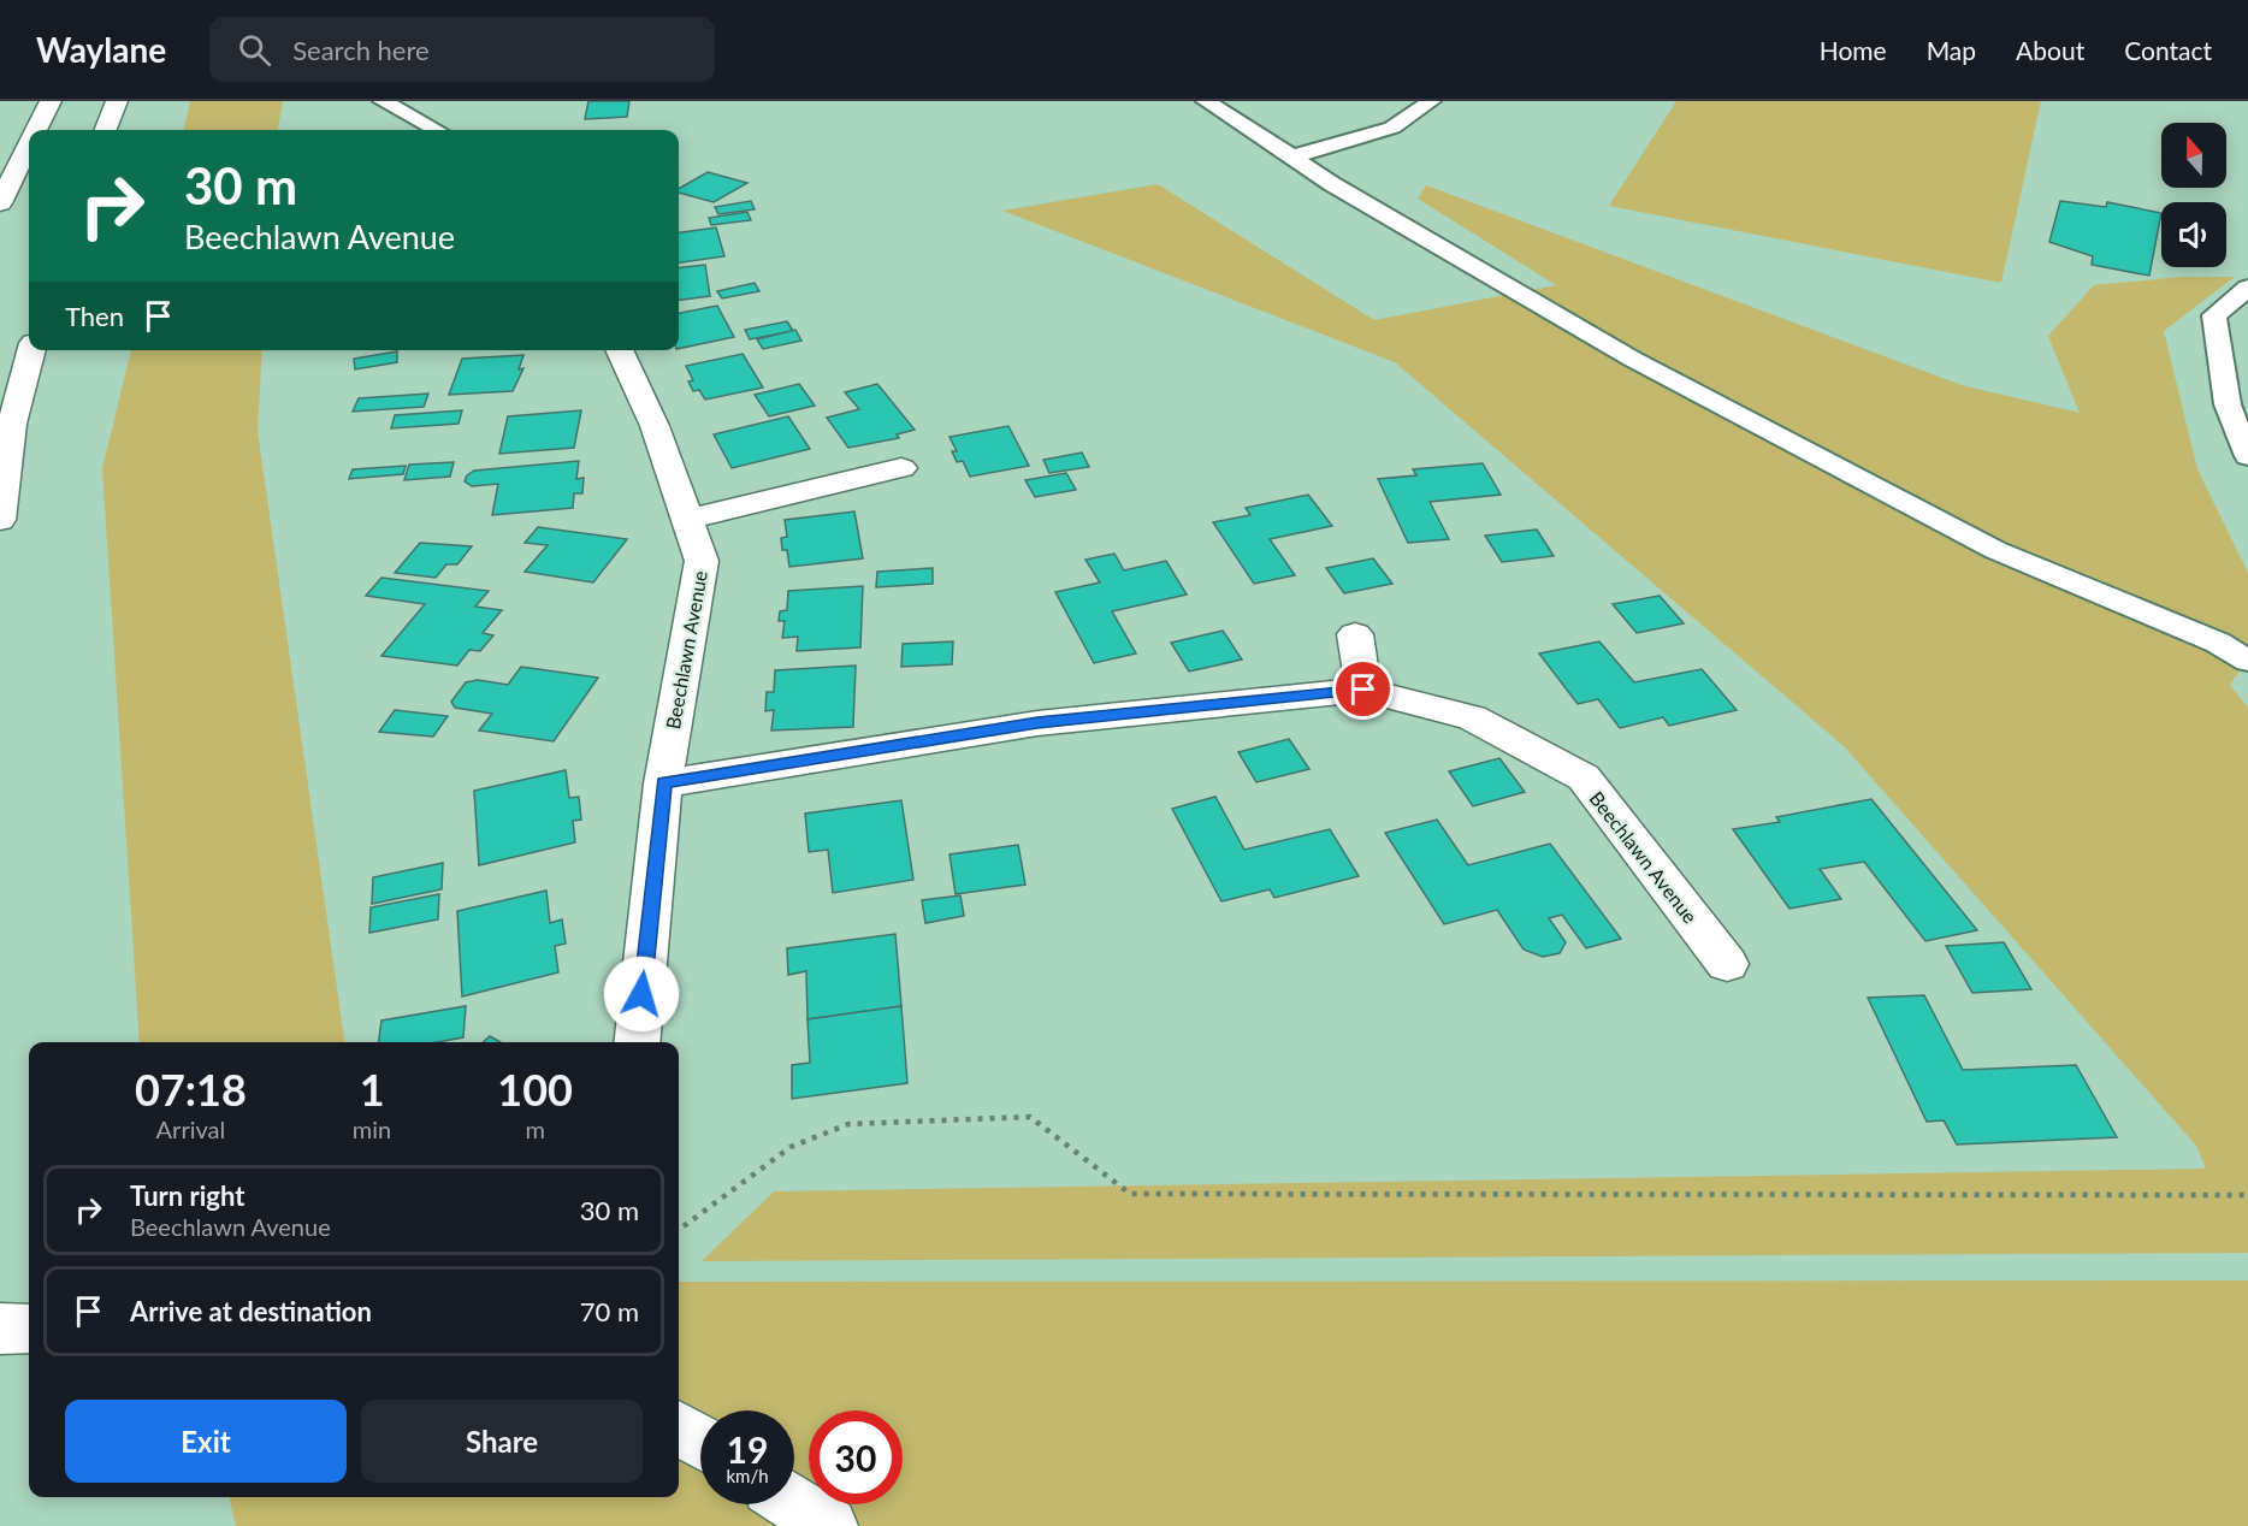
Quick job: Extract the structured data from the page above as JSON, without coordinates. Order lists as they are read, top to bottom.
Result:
{
  "streets": {
    "main road": ["Beechlawn Avenue"]
  },
  "north": "top",
  "page": {
    "header": "Waylane",
    "search": "Search here",
    "nav": [
      "Home",
      "Map",
      "About",
      "Contact"
    ],
    "turn": ["30 m", "Beechlawn Avenue"],
    "then": "Then",
    "eta": [
      "07:18",
      "Arrival",
      "1",
      "min",
      "100",
      "m"
    ],
    "list": [
      {
        "name": "Turn right",
        "note": "Beechlawn Avenue",
        "value": "30 m"
      },
      {
        "name": "Arrive at destination",
        "value": "70 m"
      }
    ],
    "buttons": ["Exit", "Share"],
    "speed": "19 km/h",
    "limit": "30"
  }
}
